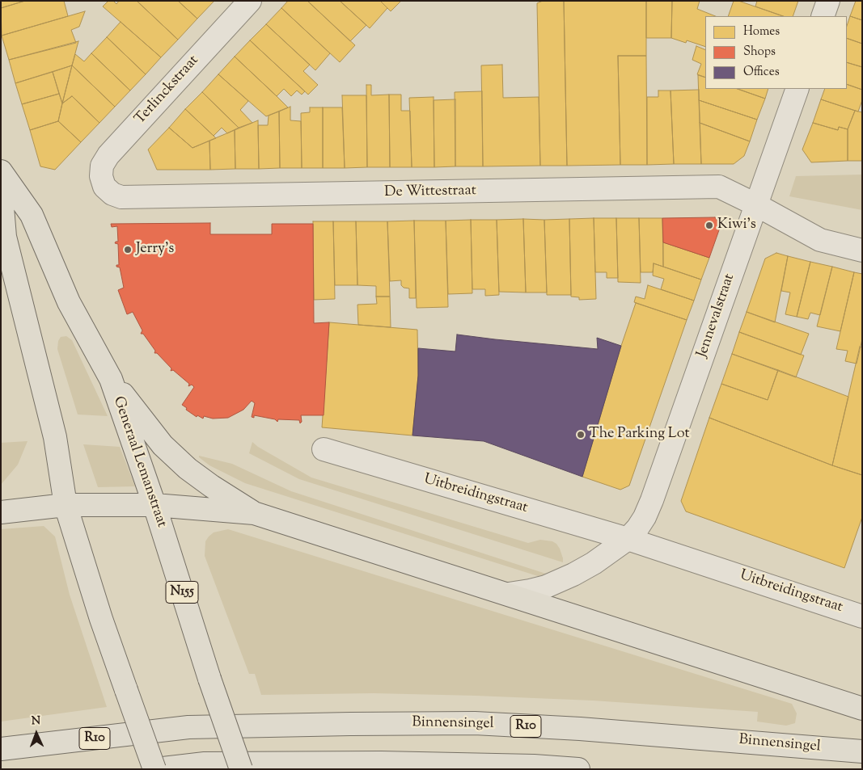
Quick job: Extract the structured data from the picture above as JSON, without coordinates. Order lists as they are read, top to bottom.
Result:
{
  "streets": {
    "main road": [
      "Generaal Lemanstraat",
      "N155",
      "Binnensingel",
      "R10"
    ],
    "street": [
      "Terlinckstraat",
      "De Wittestraat",
      "Jennevalstraat",
      "Uitbreidingstraat"
    ]
  },
  "crossings": [
    ["Terlinckstraat", "De Wittestraat"],
    ["De Wittestraat", "Jennevalstraat"],
    ["Jennevalstraat", "Uitbreidingstraat"]
  ],
  "places": ["Kiwi's", "Jerry's", "The Parking Lot"],
  "legend": ["Homes", "Shops", "Offices"],
  "north": "top"
}
